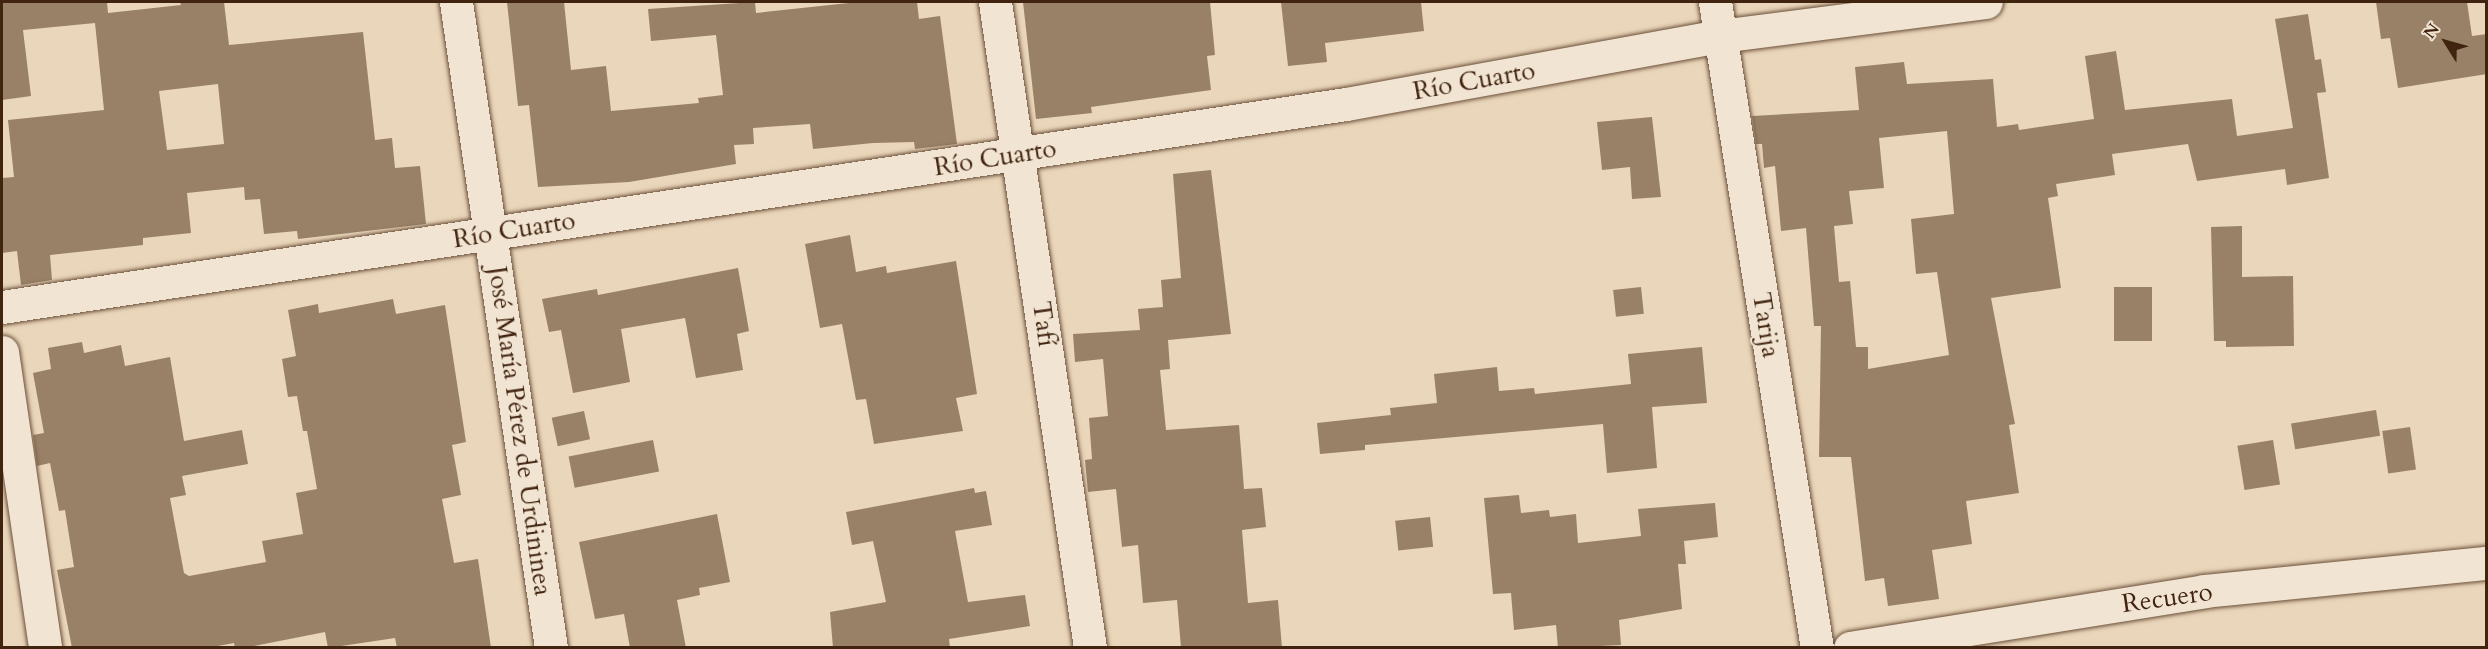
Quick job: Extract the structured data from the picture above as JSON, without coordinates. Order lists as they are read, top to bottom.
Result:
{
  "streets": {
    "street": [
      "Río Cuarto",
      "Tafí",
      "Tarija",
      "José María Pérez de Urdininea",
      "Recuero"
    ]
  },
  "crossings": [
    ["Río Cuarto", "Tafí"],
    ["Río Cuarto", "Tarija"],
    ["Río Cuarto", "José María Pérez de Urdininea"]
  ],
  "north": "top left"
}
